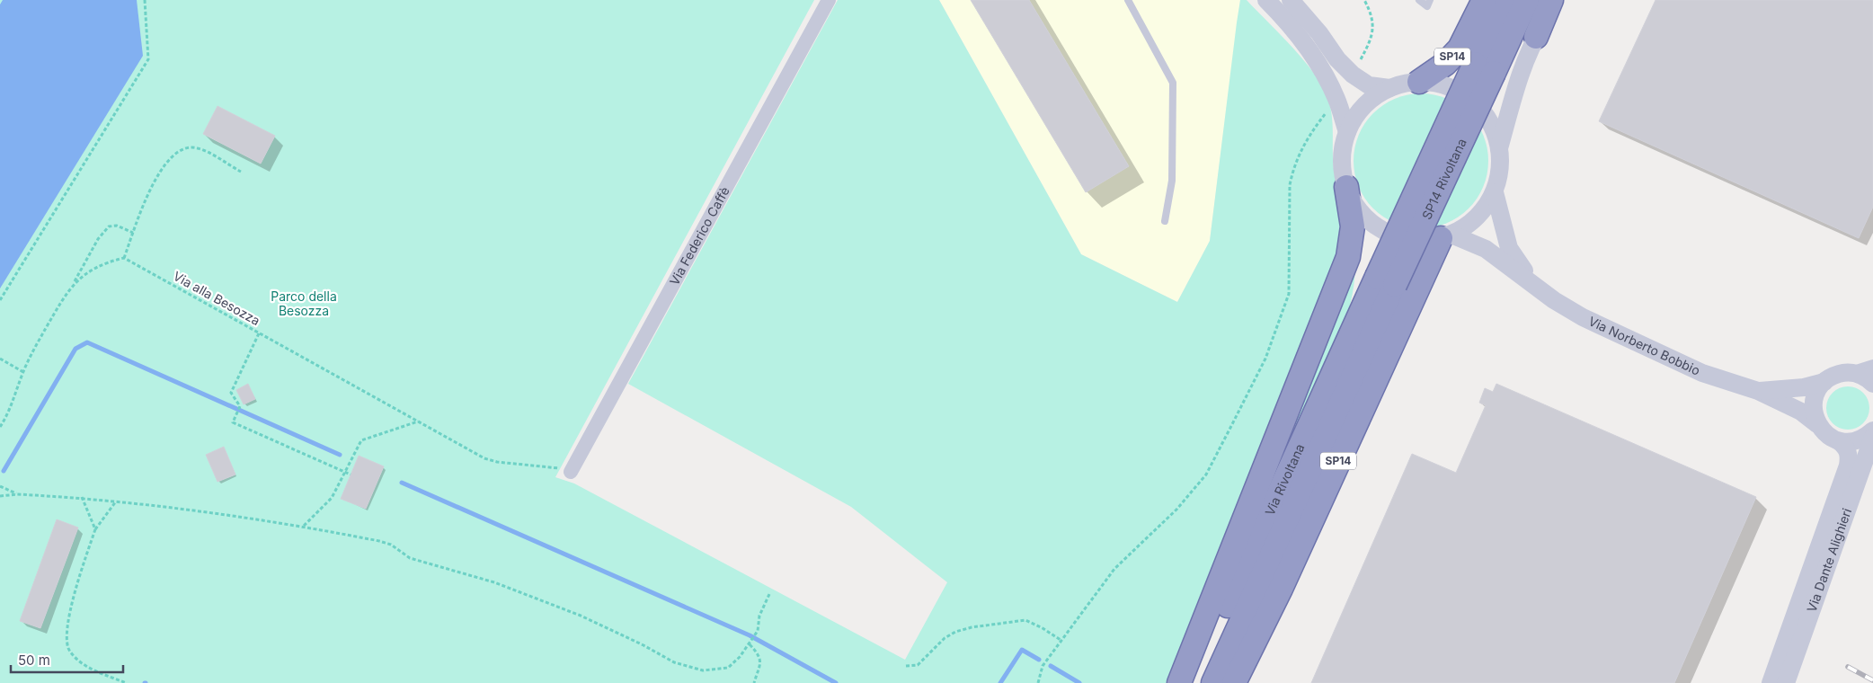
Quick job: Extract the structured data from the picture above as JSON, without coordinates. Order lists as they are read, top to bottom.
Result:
{
  "streets": {
    "highway": ["SP14", "SP14 Rivoltana", "Via Rivoltana"],
    "street": ["Via Federico Caffè", "Via Norberto Bobbio", "Via Dante Alighieri"],
    "path": ["Via alla Besozza"]
  },
  "crossings": [
    ["SP14", "SP14 Rivoltana"],
    ["SP14", "Via Norberto Bobbio"],
    ["SP14 Rivoltana", "Via Rivoltana"],
    ["Via Federico Caffè", "Via alla Besozza"],
    ["Via Norberto Bobbio", "Via Dante Alighieri"]
  ],
  "parks": ["Parco della Besozza"],
  "scale_bar": "50 m"
}
